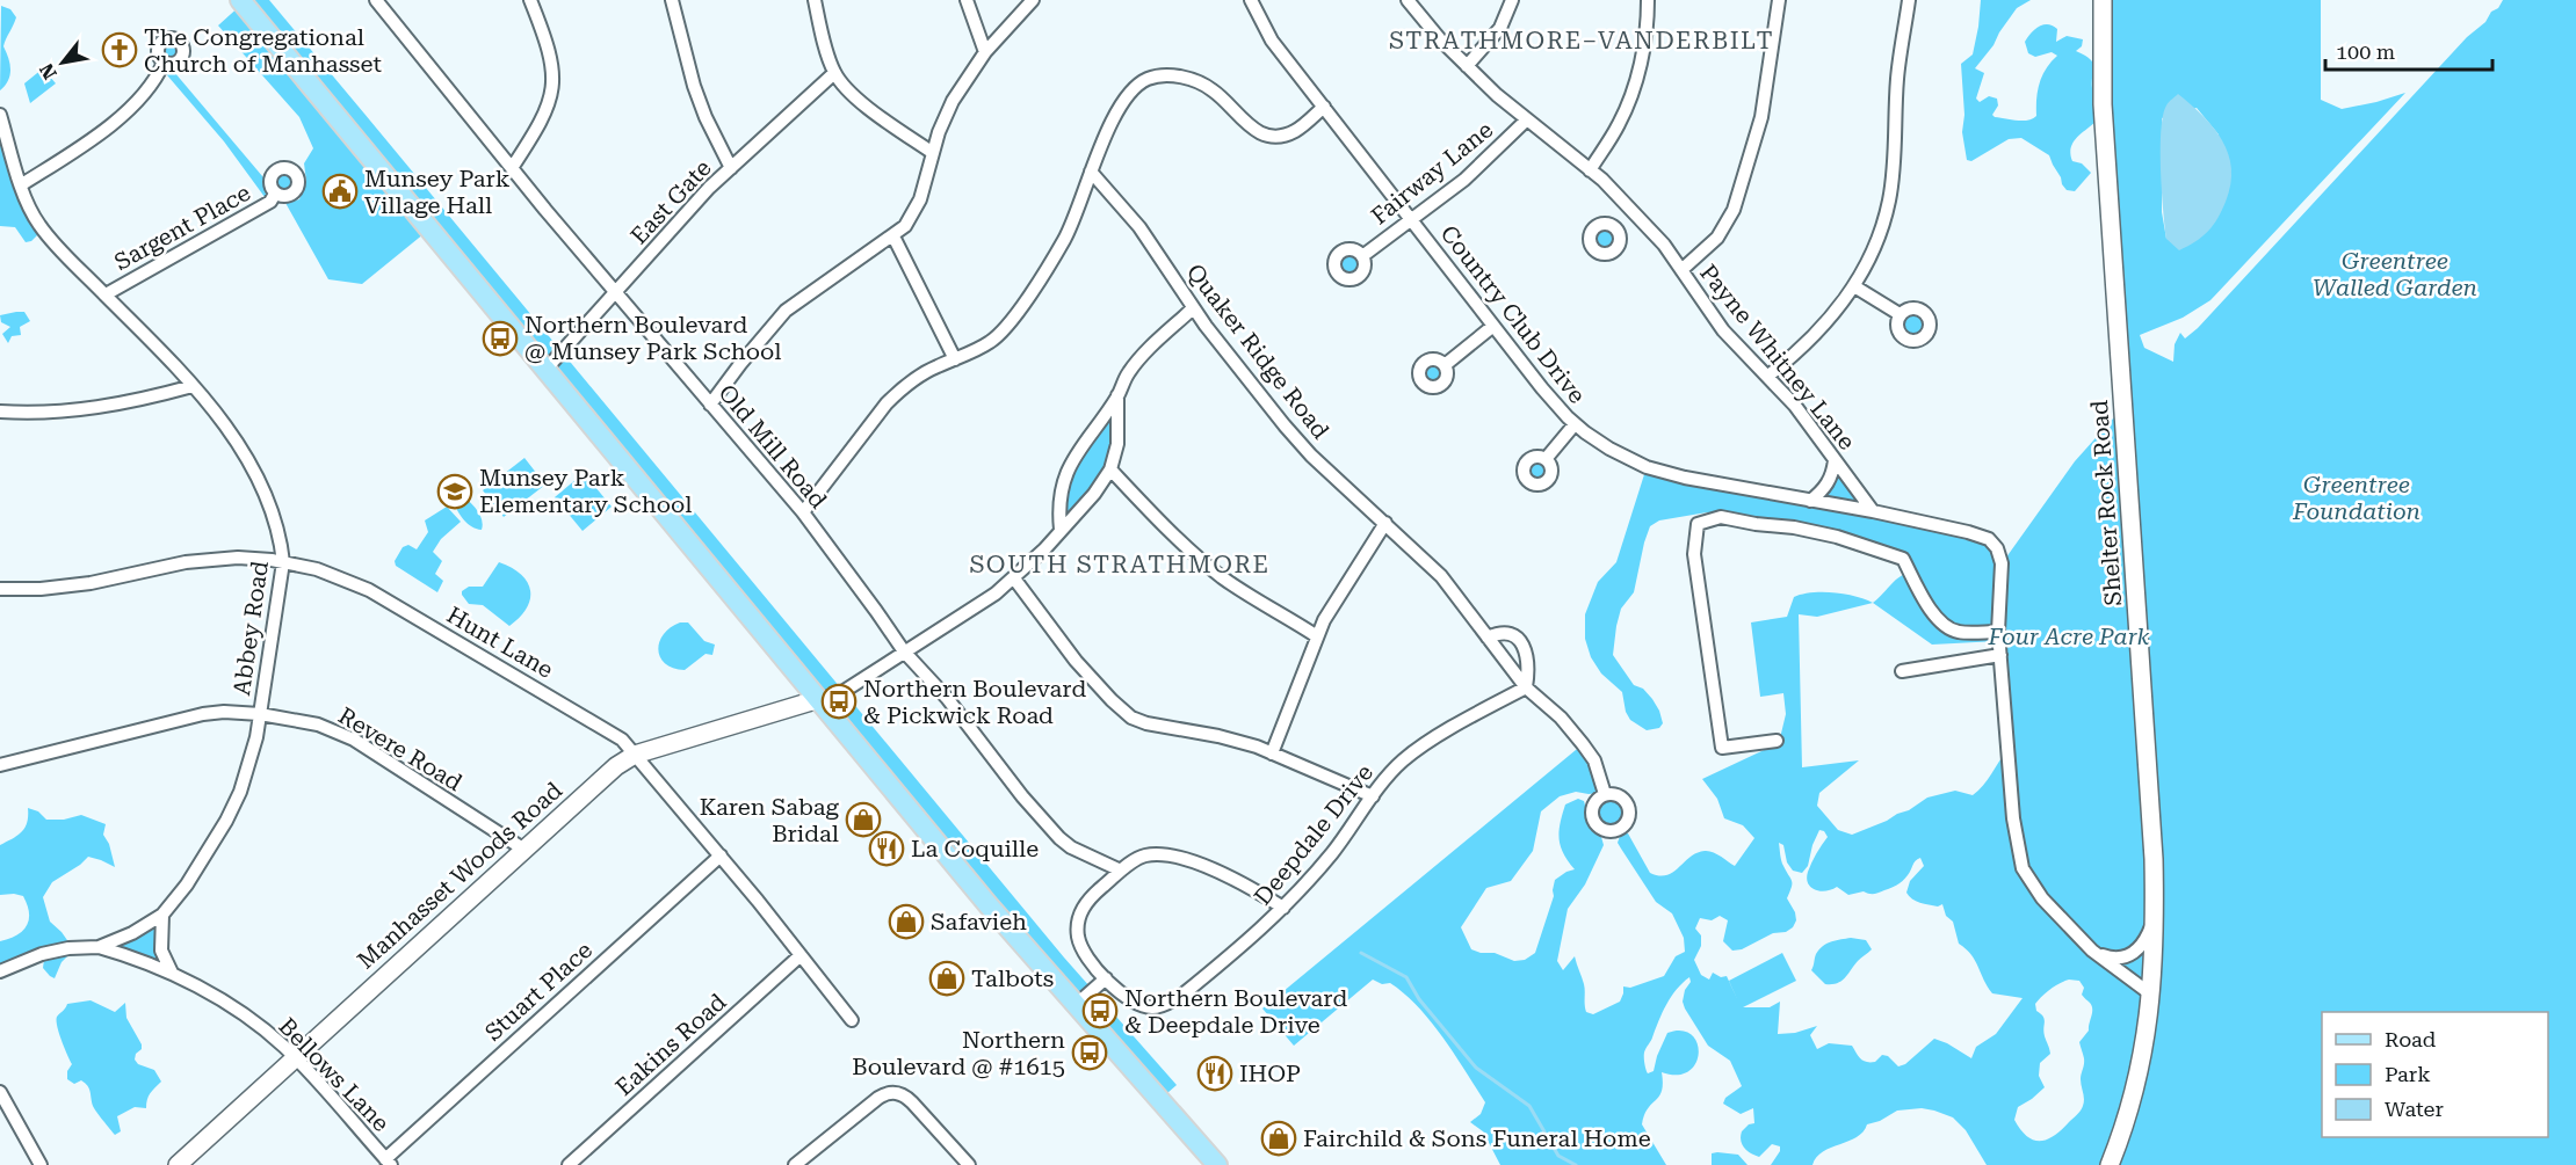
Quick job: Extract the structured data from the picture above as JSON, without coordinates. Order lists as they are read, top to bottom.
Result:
{
  "streets": {
    "main road": ["Shelter Rock Road", "Manhasset Woods Road"],
    "street": [
      "Fairway Lane",
      "East Gate",
      "Sargent Place",
      "Country Club Drive",
      "Quaker Ridge Road",
      "Payne Whitney Lane",
      "Old Mill Road",
      "Abbey Road",
      "Hunt Lane",
      "Revere Road",
      "Deepdale Drive",
      "Stuart Place",
      "Eakins Road",
      "Bellows Lane"
    ]
  },
  "crossings": [
    ["Fairway Lane", "Country Club Drive"],
    ["Fairway Lane", "Payne Whitney Lane"],
    ["East Gate", "Old Mill Road"],
    ["Sargent Place", "Abbey Road"],
    ["Country Club Drive", "Payne Whitney Lane"],
    ["Quaker Ridge Road", "Deepdale Drive"],
    ["Old Mill Road", "Deepdale Drive"],
    ["Abbey Road", "Hunt Lane"],
    ["Abbey Road", "Revere Road"],
    ["Abbey Road", "Bellows Lane"],
    ["Hunt Lane", "Manhasset Woods Road"],
    ["Hunt Lane", "Stuart Place"],
    ["Hunt Lane", "Eakins Road"],
    ["Revere Road", "Manhasset Woods Road"],
    ["Manhasset Woods Road", "Bellows Lane"],
    ["Stuart Place", "Bellows Lane"]
  ],
  "districts": ["STRATHMORE–VANDERBILT", "SOUTH STRATHMORE"],
  "parks": ["Greentree Walled Garden", "Greentree Foundation", "Four Acre Park"],
  "places": {
    "church": ["The Congregational Church of Manhasset"],
    "public building": ["Munsey Park Village Hall"],
    "bus stop": [
      "Northern Boulevard @ Munsey Park School",
      "Northern Boulevard & Pickwick Road",
      "Northern Boulevard & Deepdale Drive",
      "Northern Boulevard @ #1615"
    ],
    "school or university": ["Munsey Park Elementary School"],
    "shop": [
      "Karen Sabag Bridal",
      "Safavieh",
      "Talbots",
      "Fairchild & Sons Funeral Home"
    ],
    "restaurant": ["La Coquille", "IHOP"]
  },
  "legend": ["Road", "Park", "Water"],
  "scale_bar": "100 m",
  "north": "bottom left"
}
